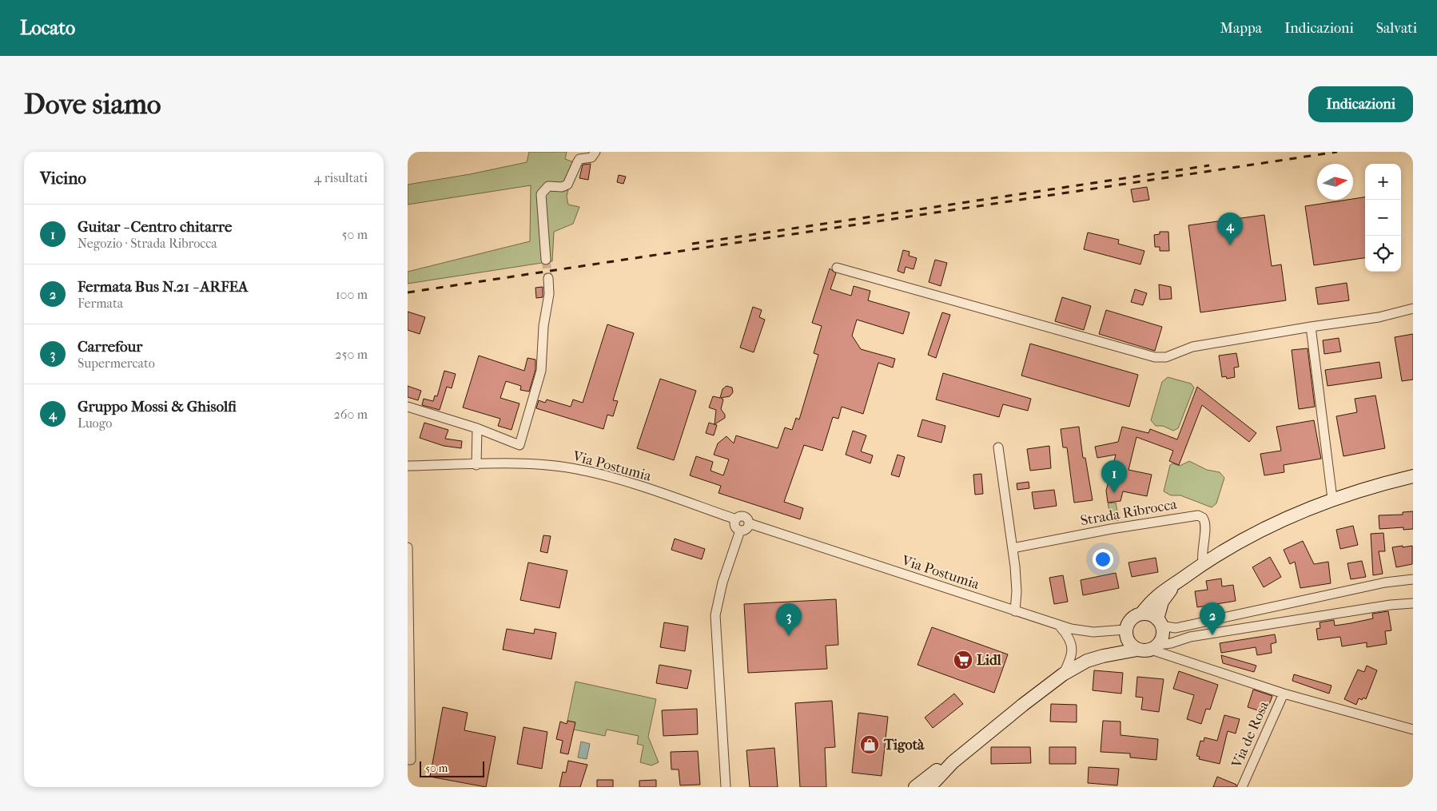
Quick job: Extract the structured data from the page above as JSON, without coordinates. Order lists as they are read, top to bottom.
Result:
{
  "streets": {
    "street": ["Via Postumia", "Strada Ribrocca", "Via de Rosa"]
  },
  "places": {
    "supermarket": ["Lidl"],
    "shop": ["Tigotà"]
  },
  "scale_bar": "50 m",
  "north": "right",
  "page": {
    "header": "Locato",
    "nav": ["Mappa", "Indicazioni", "Salvati"],
    "buttons": "Indicazioni",
    "title": "Dove siamo",
    "heading": ["Vicino", "4 risultati"],
    "map_buttons": ["+", "−"],
    "list": [
      {
        "mark": "1",
        "name": "Guitar - Centro chitarre",
        "note": "Negozio · Strada Ribrocca",
        "value": "50 m"
      },
      {
        "mark": "2",
        "name": "Fermata Bus N.21 - ARFEA",
        "note": "Fermata",
        "value": "100 m"
      },
      {
        "mark": "3",
        "name": "Carrefour",
        "note": "Supermercato",
        "value": "250 m"
      },
      {
        "mark": "4",
        "name": "Gruppo Mossi & Ghisolfi",
        "note": "Luogo",
        "value": "260 m"
      }
    ],
    "pins": [
      "4",
      "1",
      "2",
      "3"
    ],
    "scale": "50 m"
  }
}
